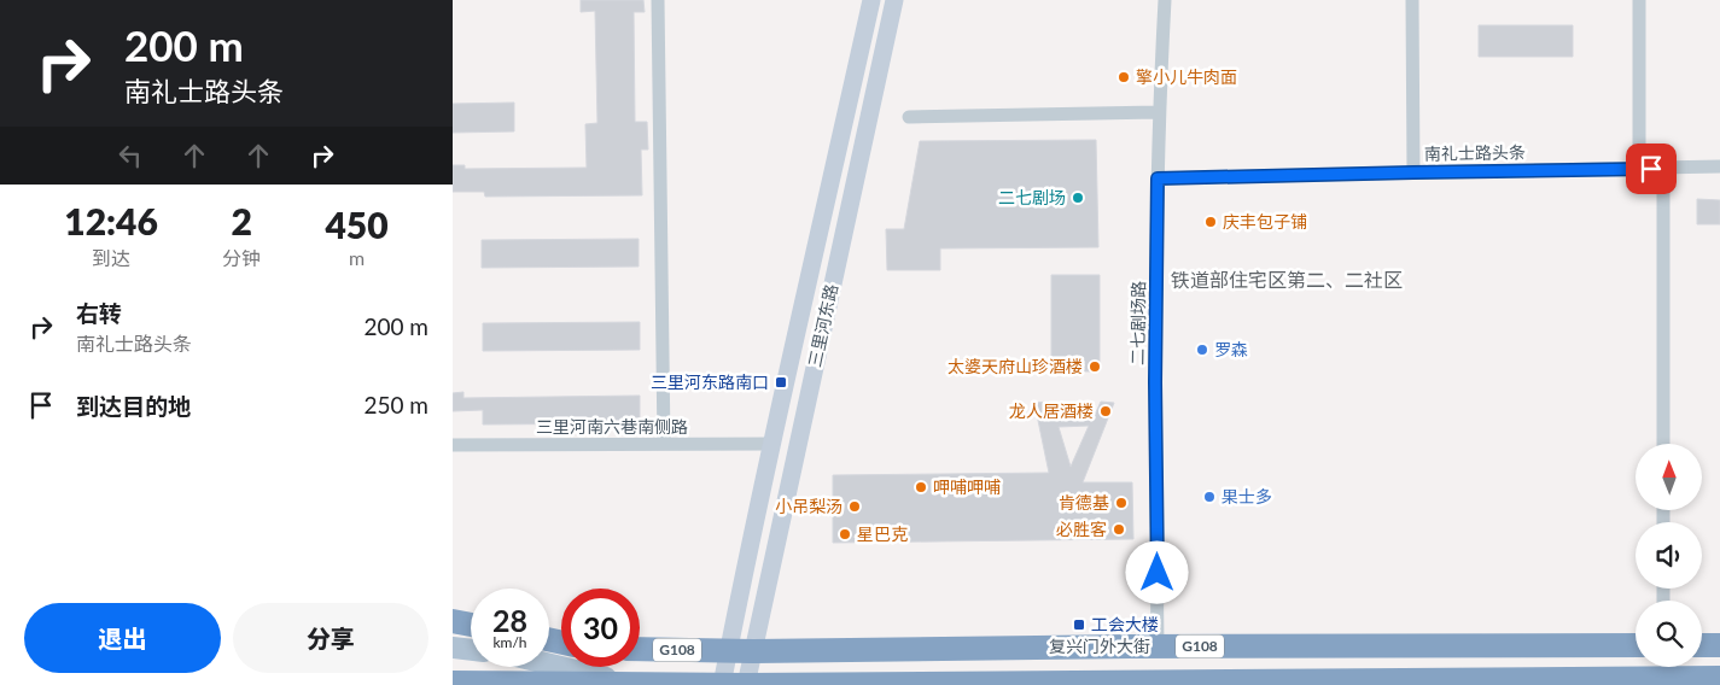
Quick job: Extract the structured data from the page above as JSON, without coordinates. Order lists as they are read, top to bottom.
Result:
{
  "streets": {
    "highway": ["复兴门外大街", "G108"],
    "main road": ["三里河东路"],
    "street": ["南礼士路头条", "二七剧场路", "三里河南六巷南侧路"]
  },
  "crossings": [
    ["南礼士路头条", "二七剧场路"],
    ["二七剧场路", "复兴门外大街"],
    ["三里河东路", "三里河南六巷南侧路"],
    ["三里河东路", "复兴门外大街"]
  ],
  "districts": ["铁道部住宅区第二、二社区"],
  "places": {
    "other": [
      "擎小儿牛肉面",
      "二七剧场",
      "庆丰包子铺",
      "罗森",
      "太婆天府山珍酒楼",
      "龙人居酒楼",
      "呷哺呷哺",
      "果士多",
      "肯德基",
      "小吊梨汤",
      "必胜客",
      "星巴克"
    ],
    "transit": ["三里河东路南口", "工会大楼"]
  },
  "north": "top",
  "page": {
    "turn": ["200 m", "南礼士路头条"],
    "eta": [
      "12:46",
      "到达",
      "2",
      "分钟",
      "450",
      "m"
    ],
    "list": [
      {
        "name": "右转",
        "note": "南礼士路头条",
        "value": "200 m"
      },
      {
        "name": "到达目的地",
        "value": "250 m"
      }
    ],
    "speed": "28 km/h",
    "limit": "30",
    "buttons": ["退出", "分享"]
  }
}
